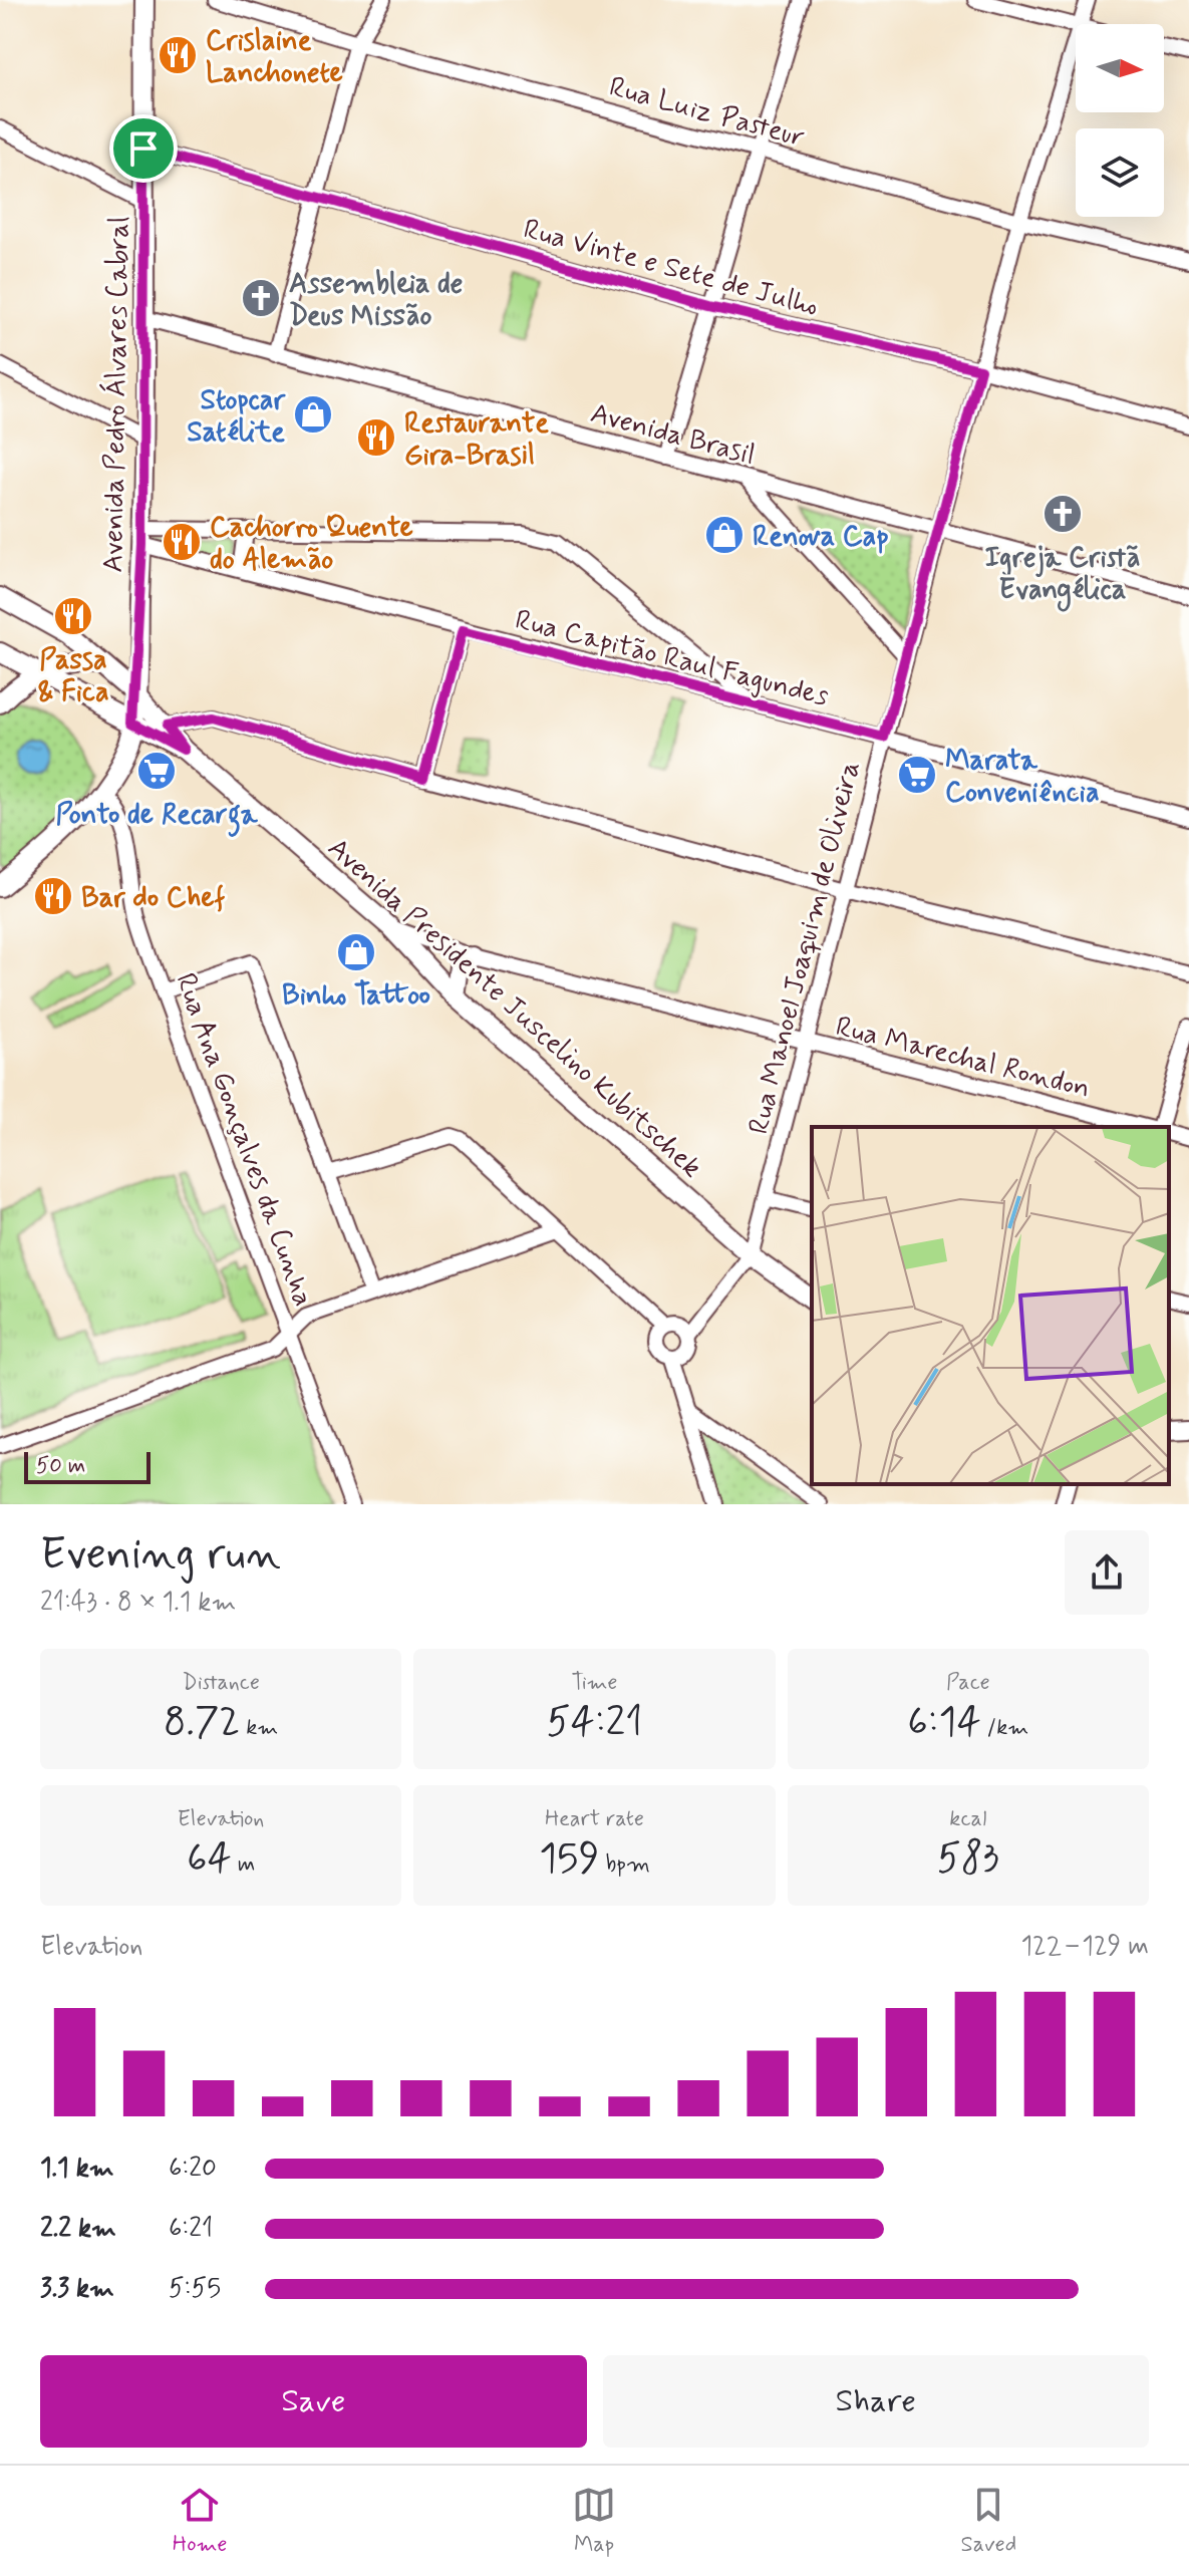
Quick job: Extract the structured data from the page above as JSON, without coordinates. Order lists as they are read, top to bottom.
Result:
{
  "streets": {
    "main road": ["Avenida Pedro Álvares Cabral", "Avenida Presidente Juscelino Kubitschek"],
    "street": [
      "Rua Luiz Pasteur",
      "Rua Vinte e Sete de Julho",
      "Avenida Brasil",
      "Rua Capitão Raul Fagundes",
      "Rua Manoel Joaquim de Oliveira",
      "Rua Marechal Rondon",
      "Rua Ana Gonçalves da Cunha"
    ]
  },
  "crossings": [
    ["Rua Luiz Pasteur", "Rua Manoel Joaquim de Oliveira"],
    ["Rua Vinte e Sete de Julho", "Avenida Pedro Álvares Cabral"],
    ["Rua Vinte e Sete de Julho", "Rua Manoel Joaquim de Oliveira"],
    ["Avenida Pedro Álvares Cabral", "Avenida Brasil"],
    ["Avenida Pedro Álvares Cabral", "Rua Capitão Raul Fagundes"],
    ["Avenida Pedro Álvares Cabral", "Avenida Presidente Juscelino Kubitschek"],
    ["Avenida Pedro Álvares Cabral", "Rua Ana Gonçalves da Cunha"],
    ["Avenida Brasil", "Rua Manoel Joaquim de Oliveira"],
    ["Rua Capitão Raul Fagundes", "Rua Manoel Joaquim de Oliveira"],
    ["Rua Manoel Joaquim de Oliveira", "Avenida Presidente Juscelino Kubitschek"],
    ["Rua Manoel Joaquim de Oliveira", "Rua Marechal Rondon"],
    ["Avenida Presidente Juscelino Kubitschek", "Rua Marechal Rondon"]
  ],
  "places": {
    "restaurant": [
      "Crislaine Lanchonete",
      "Restaurante Gira-Brasil",
      "Cachorro Quente do Alemão",
      "Passa & Fica",
      "Bar do Chef"
    ],
    "church": ["Assembleia de Deus Missão", "Igreja Cristã Evangélica"],
    "shop": ["Stopcar Satélite", "Renova Cap", "Binho Tattoo"],
    "supermarket": ["Ponto de Recarga", "Marata Conveniência"]
  },
  "scale_bar": "50 m",
  "north": "right",
  "page": {
    "scale": "50 m",
    "heading": ["Evening run", "21:43 · 8 × 1.1 km"],
    "stats": [
      ["Distance", "8.72 km"],
      ["Time", "54:21"],
      ["Pace", "6:14 /km"],
      ["Elevation", "64 m"],
      ["Heart rate", "159 bpm"],
      ["kcal", "583"]
    ],
    "chart": ["Elevation", "122–129 m"],
    "list": [
      {
        "name": "1.1 km",
        "note": "6:20"
      },
      {
        "name": "2.2 km",
        "note": "6:21"
      },
      {
        "name": "3.3 km",
        "note": "5:55"
      }
    ],
    "buttons": ["Save", "Share"],
    "tabs": ["Home", "Map", "Saved"]
  }
}
